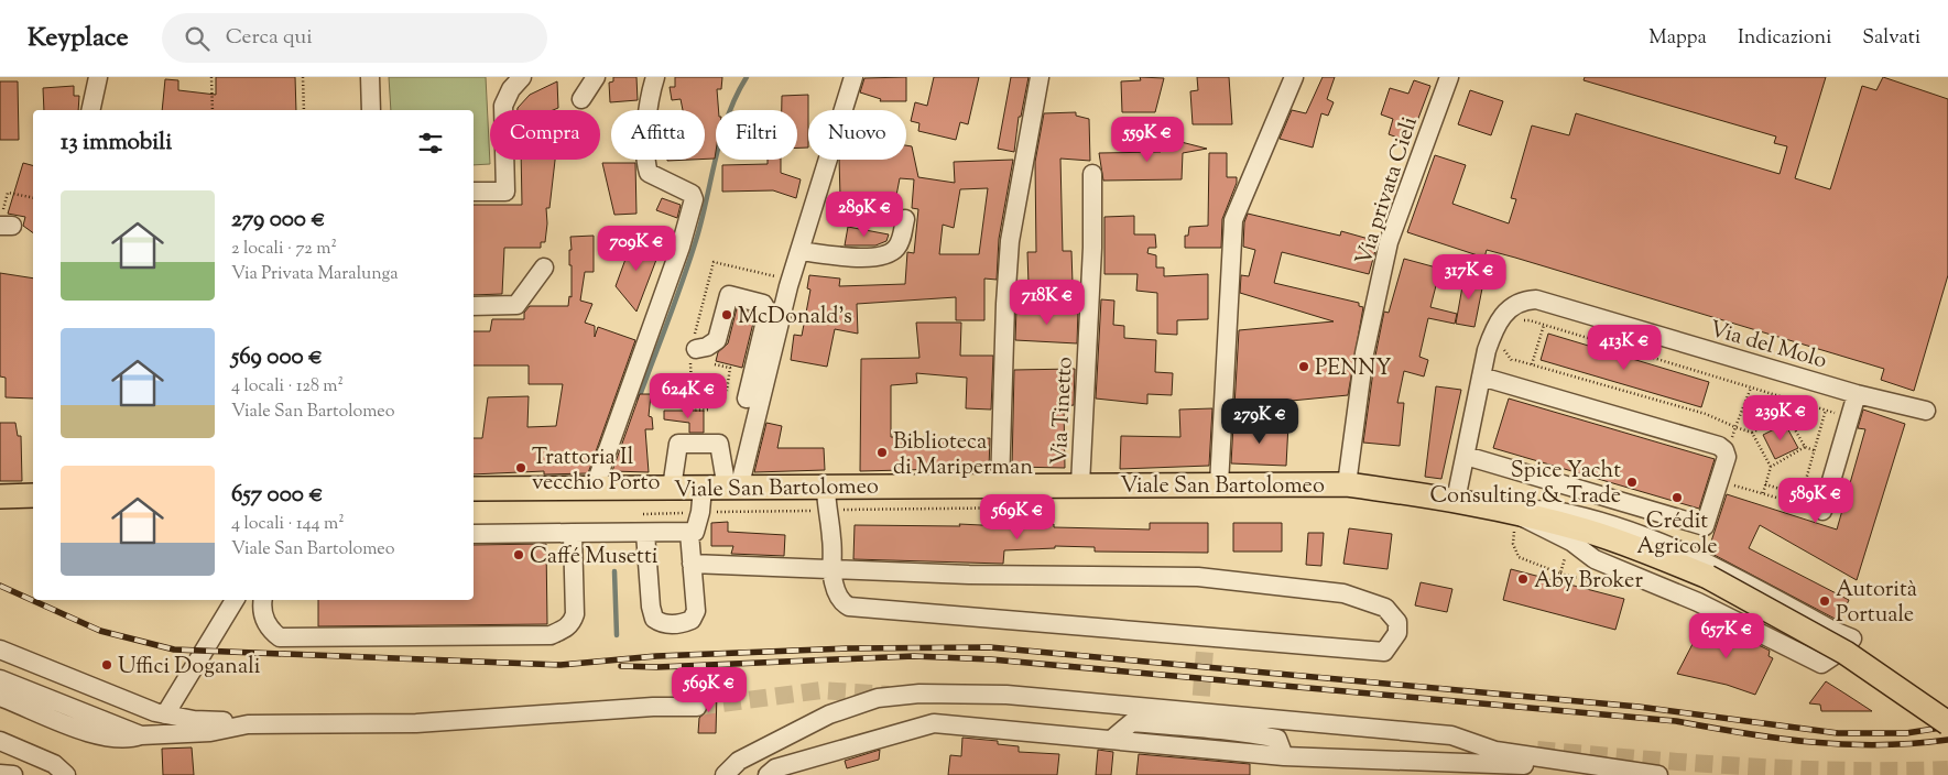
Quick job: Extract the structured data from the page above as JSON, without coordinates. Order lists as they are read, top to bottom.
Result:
{
  "streets": {
    "main road": ["Viale San Bartolomeo"],
    "street": ["Via privata Cieli", "Via del Molo", "Via Tinetto"]
  },
  "crossings": [
    ["Via privata Cieli", "Viale San Bartolomeo"],
    ["Via Tinetto", "Viale San Bartolomeo"]
  ],
  "places": [
    "McDonald's",
    "PENNY",
    "Biblioteca di Mariperman",
    "Trattoria Il vecchio Porto",
    "Spice Yacht Consulting & Trade",
    "Crédit Agricole",
    "Caffé Musetti",
    "Aby Broker",
    "Autorità Portuale",
    "Uffici Doganali"
  ],
  "page": {
    "header": "Keyplace",
    "search": "Cerca qui",
    "nav": ["Mappa", "Indicazioni", "Salvati"],
    "chip": [
      "Compra",
      "Affitta",
      "Filtri",
      "Nuovo"
    ],
    "heading": "13 immobili",
    "price": [
      "559K €",
      "289K €",
      "709K €",
      "317K €",
      "718K €",
      "413K €",
      "624K €",
      "239K €",
      "279K €",
      "589K €",
      "569K €",
      "657K €",
      "569K €"
    ],
    "list": [
      {
        "name": "279 000 €",
        "note": "2 locali · 72 m² · Via Privata Maralunga"
      },
      {
        "name": "569 000 €",
        "note": "4 locali · 128 m² · Viale San Bartolomeo"
      },
      {
        "name": "657 000 €",
        "note": "4 locali · 144 m² · Viale San Bartolomeo"
      }
    ]
  }
}
